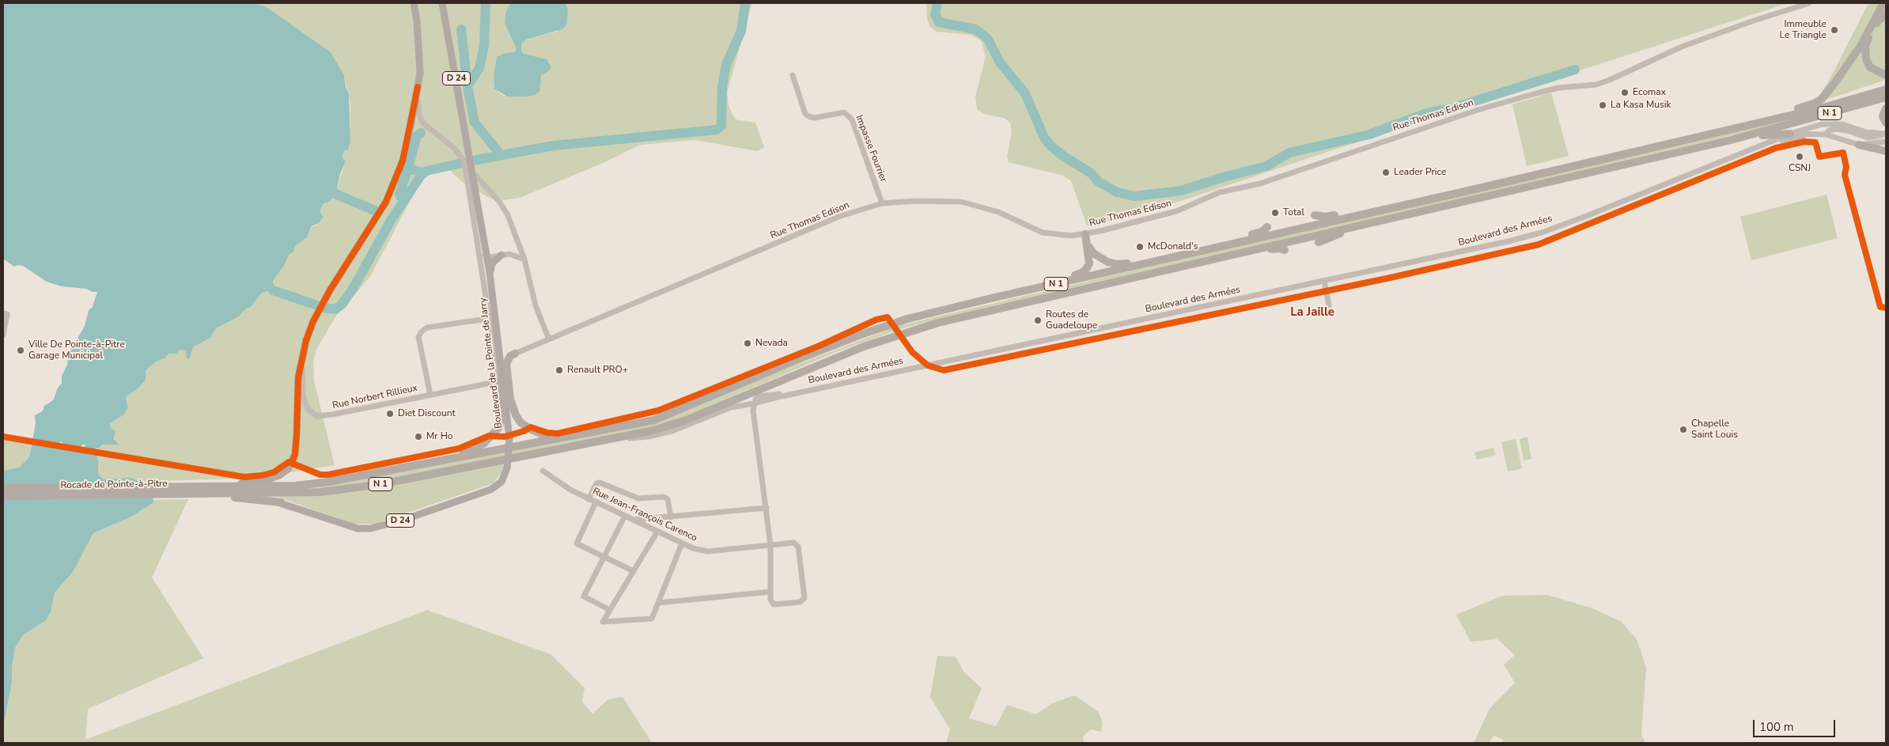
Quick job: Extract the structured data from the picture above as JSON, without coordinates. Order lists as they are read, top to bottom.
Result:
{
  "streets": {
    "highway": ["N 1", "Rocade de Pointe-à-Pitre"],
    "main road": ["D 24", "Boulevard de la Pointe de Jarry"],
    "street": [
      "Rue Thomas Edison",
      "Impasse Fourrier",
      "Boulevard des Armées",
      "Rue Norbert Rillieux",
      "Rue Jean-François Carenco"
    ]
  },
  "crossings": [
    ["D 24", "N 1"],
    ["D 24", "Boulevard de la Pointe de Jarry"],
    ["D 24", "Rue Norbert Rillieux"],
    ["D 24", "Rocade de Pointe-à-Pitre"],
    ["N 1", "Boulevard des Armées"],
    ["N 1", "Boulevard de la Pointe de Jarry"],
    ["N 1", "Rocade de Pointe-à-Pitre"],
    ["Rue Thomas Edison", "Impasse Fourrier"],
    ["Boulevard de la Pointe de Jarry", "Rue Norbert Rillieux"],
    ["Boulevard de la Pointe de Jarry", "Rocade de Pointe-à-Pitre"]
  ],
  "districts": ["La Jaille"],
  "places": [
    "Immeuble Le Triangle",
    "Ecomax",
    "La Kasa Musik",
    "CSNJ",
    "Leader Price",
    "Total",
    "McDonald's",
    "Routes de Guadeloupe",
    "Nevada",
    "Ville De Pointe-à-Pitre Garage Municipal",
    "Renault PRO+",
    "Diet Discount",
    "Chapelle Saint Louis",
    "Mr Ho"
  ],
  "scale_bar": "100 m"
}
